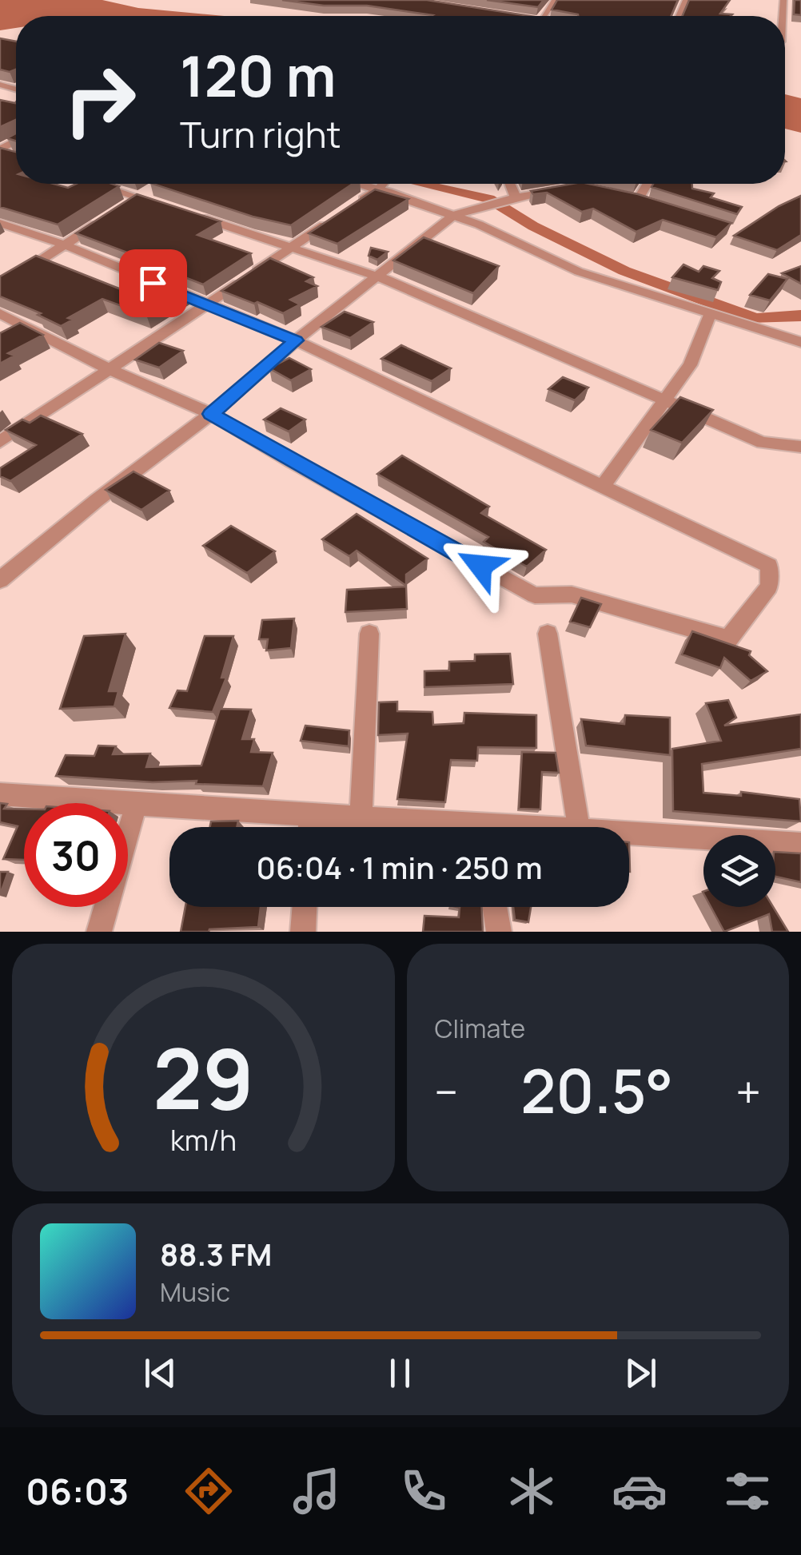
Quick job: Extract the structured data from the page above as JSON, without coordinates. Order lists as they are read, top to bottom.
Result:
{
  "page": {
    "turn": ["120 m", "Turn right"],
    "limit": "30",
    "trip": "06:04 · 1 min · 250 m",
    "tile": "Climate",
    "heat": ["−", "20.5°", "+"],
    "song": ["88.3 FM", "Music"],
    "tabs": "06:03",
    "gauge": ["29", "km/h"]
  }
}
